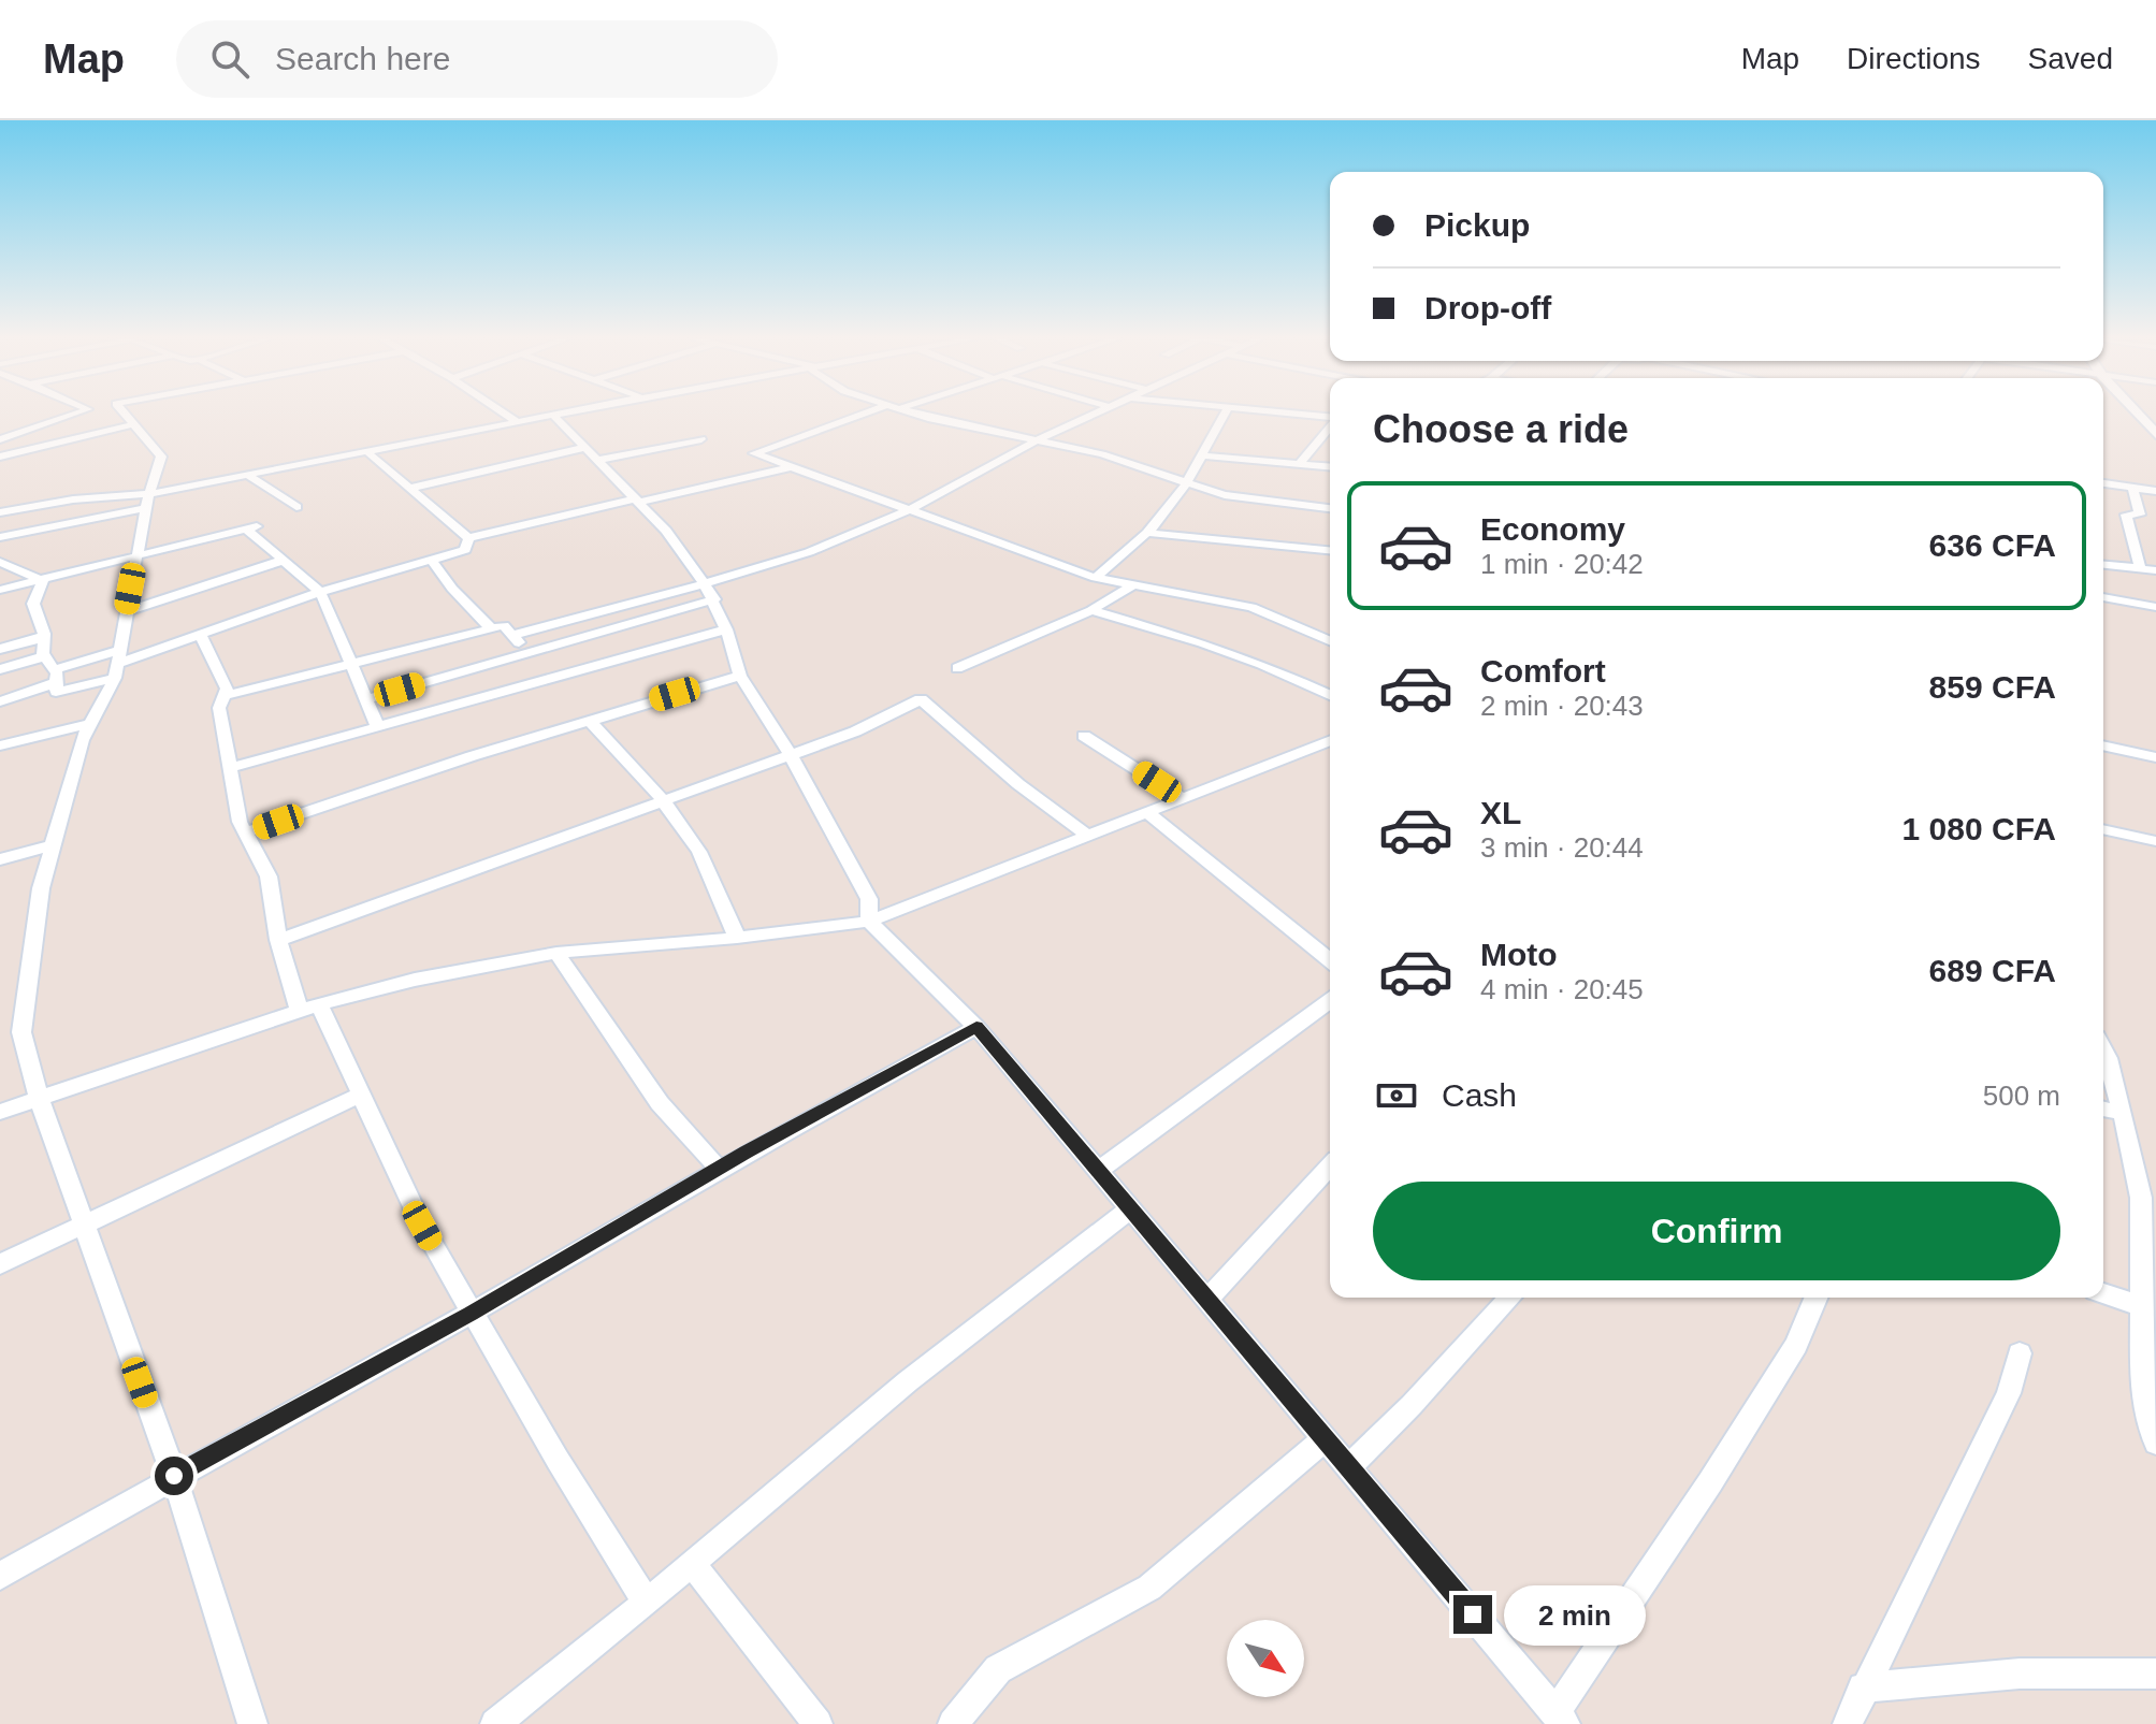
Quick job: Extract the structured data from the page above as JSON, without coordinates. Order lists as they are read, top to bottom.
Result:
{
  "north": "bottom right",
  "page": {
    "header": "Map",
    "search": "Search here",
    "nav": ["Map", "Directions", "Saved"],
    "banner": ["Pickup", "Drop-off"],
    "heading": "Choose a ride",
    "list": [
      {
        "name": "Economy",
        "note": "1 min · 20:42",
        "value": "636 CFA"
      },
      {
        "name": "Comfort",
        "note": "2 min · 20:43",
        "value": "859 CFA"
      },
      {
        "name": "XL",
        "note": "3 min · 20:44",
        "value": "1 080 CFA"
      },
      {
        "name": "Moto",
        "note": "4 min · 20:45",
        "value": "689 CFA"
      }
    ],
    "pay": ["Cash", "500 m"],
    "buttons": "Confirm",
    "bubble": "2 min"
  }
}
